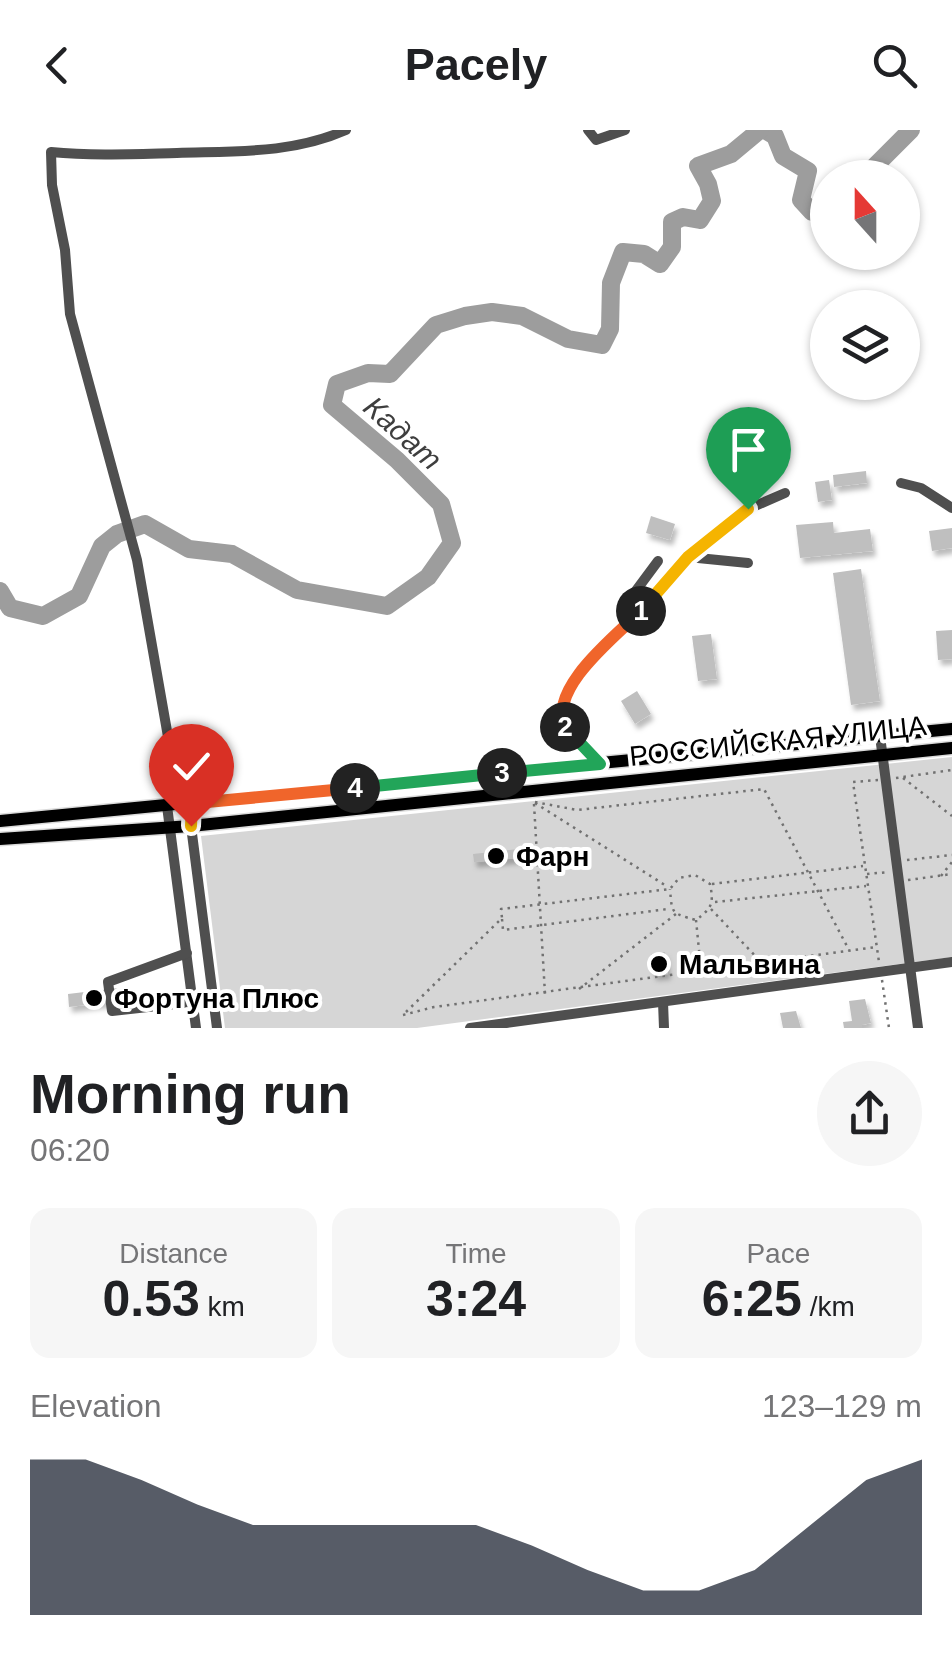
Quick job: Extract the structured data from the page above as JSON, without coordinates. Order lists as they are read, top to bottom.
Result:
{
  "streets": {
    "main road": ["РОССИЙСКАЯ УЛИЦА"]
  },
  "water": ["Кадат"],
  "places": ["Фарн", "Мальвина", "Фортуна Плюс"],
  "north": "top",
  "page": {
    "header": "Pacely",
    "pins": [
      "1",
      "2",
      "3",
      "4"
    ],
    "heading": ["Morning run", "06:20"],
    "stats": [
      ["Distance", "0.53 km"],
      ["Time", "3:24"],
      ["Pace", "6:25 /km"]
    ],
    "chart": ["Elevation", "123–129 m"]
  }
}
